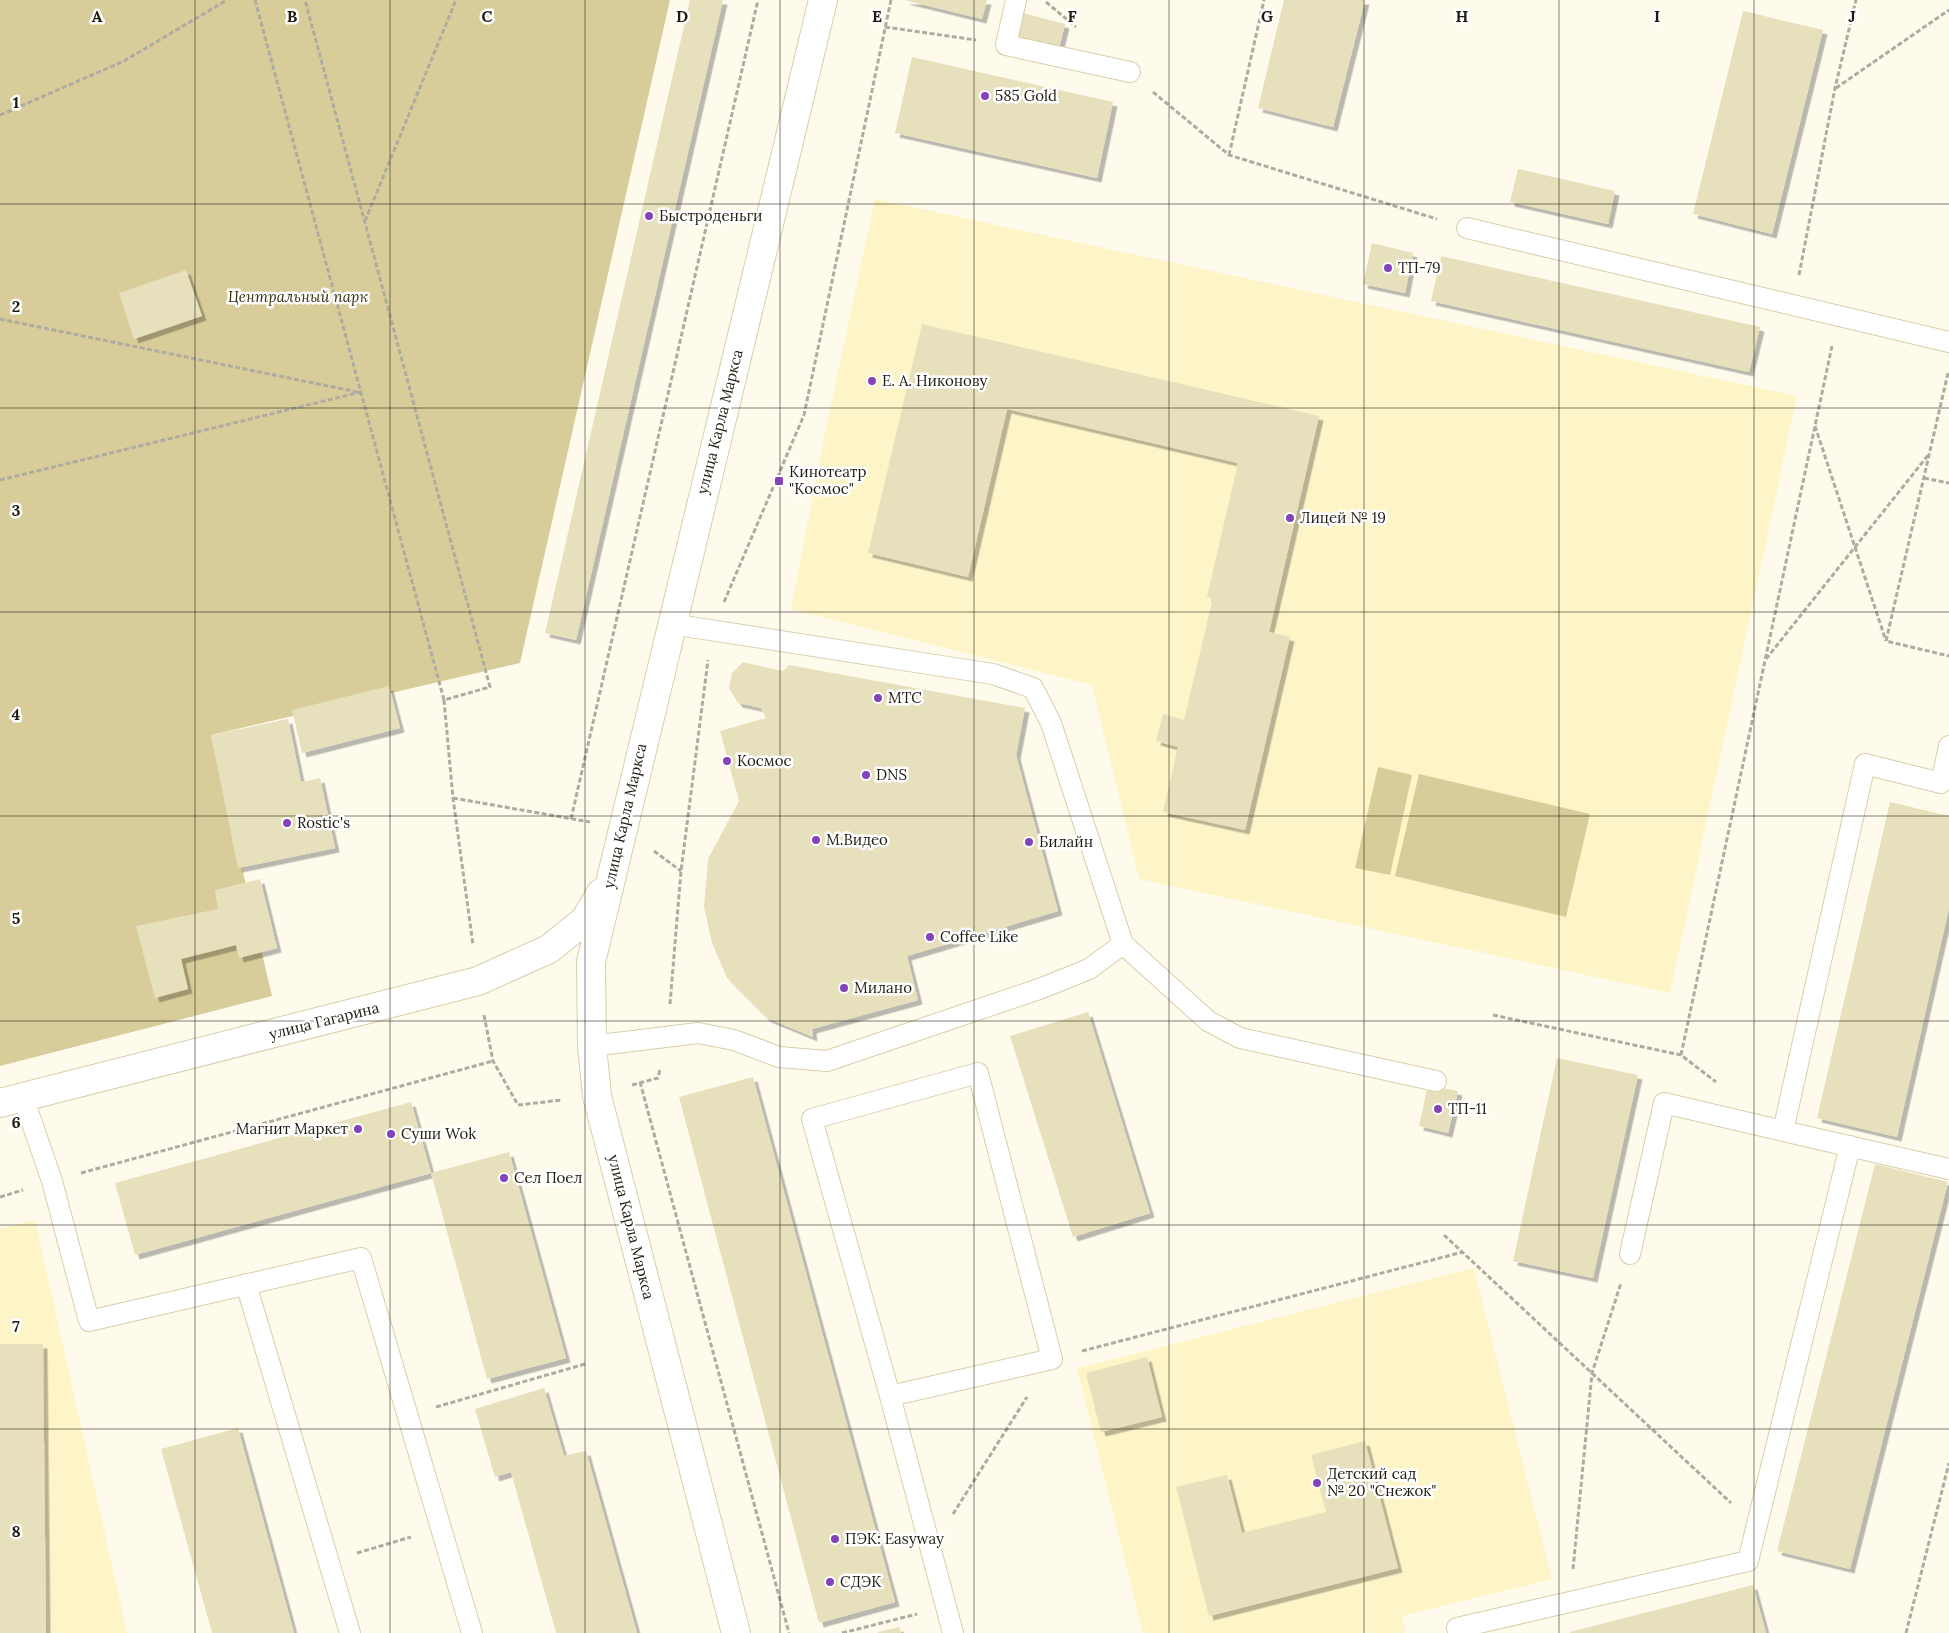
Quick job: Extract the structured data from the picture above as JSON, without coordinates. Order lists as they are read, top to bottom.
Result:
{
  "streets": {
    "main road": ["улица Карла Маркса", "улица Гагарина"]
  },
  "crossings": [
    ["улица Карла Маркса", "улица Гагарина"]
  ],
  "parks": ["Центральный парк"],
  "places": {
    "other": [
      "585 Gold",
      "Быстроденьги",
      "ТП-79",
      "Е. А. Никонову",
      "Лицей № 19",
      "МТС",
      "Космос",
      "DNS",
      "Rostic's",
      "М.Видео",
      "Билайн",
      "Coffee Like",
      "Милано",
      "ТП-11",
      "Магнит Маркет",
      "Суши Wok",
      "Сел Поел",
      "Детский сад № 20 \"Снежок\"",
      "ПЭК: Easyway",
      "СДЭК"
    ],
    "transit": ["Кинотеатр \"Космос\""]
  },
  "grid": {
    "columns": [
      "A",
      "B",
      "C",
      "D",
      "E",
      "F",
      "G",
      "H",
      "I",
      "J"
    ],
    "rows": [
      "1",
      "2",
      "3",
      "4",
      "5",
      "6",
      "7",
      "8"
    ]
  }
}
